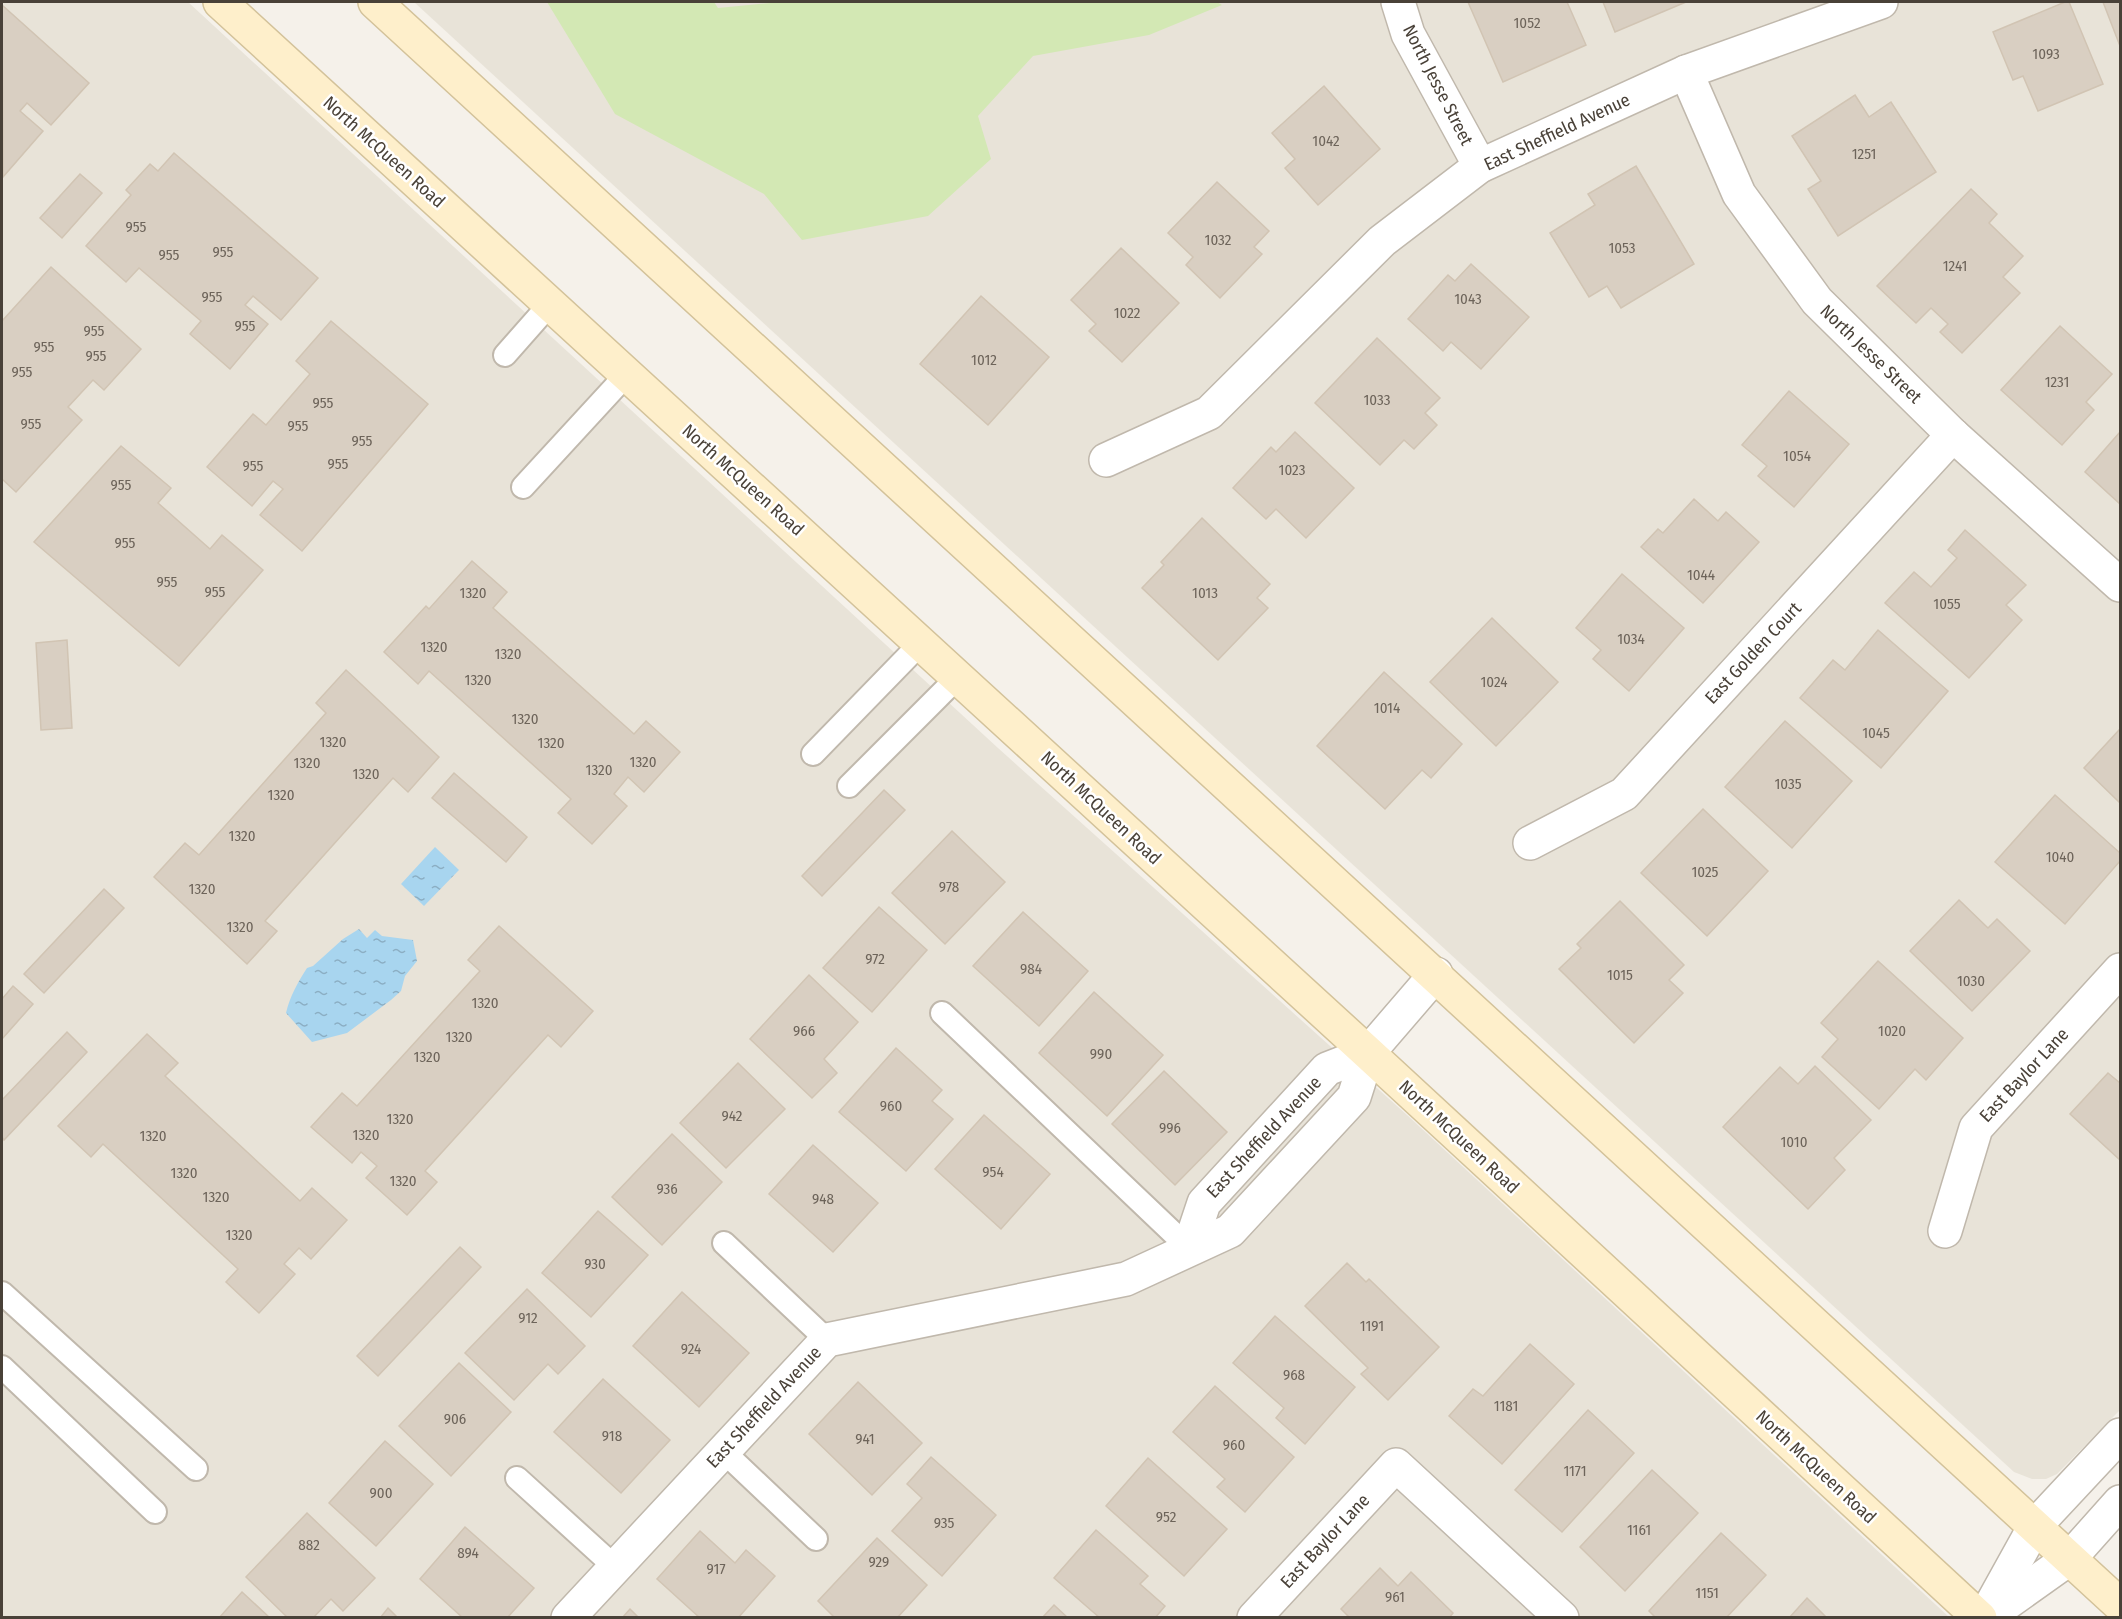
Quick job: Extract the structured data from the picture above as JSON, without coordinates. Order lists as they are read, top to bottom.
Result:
{
  "streets": {
    "main road": ["North McQueen Road"],
    "street": [
      "North Jesse Street",
      "East Sheffield Avenue",
      "East Golden Court",
      "East Baylor Lane"
    ]
  },
  "crossings": [
    ["North Jesse Street", "East Sheffield Avenue"],
    ["North Jesse Street", "East Golden Court"],
    ["East Sheffield Avenue", "North McQueen Road"]
  ],
  "house_numbers": [
    "1052",
    "1093",
    "1042",
    "1251",
    "955",
    "1032",
    "1053",
    "955",
    "955",
    "1241",
    "955",
    "1043",
    "1022",
    "955",
    "955",
    "955",
    "955",
    "1012",
    "955",
    "1231",
    "1033",
    "955",
    "955",
    "955",
    "955",
    "1054",
    "955",
    "955",
    "1023",
    "955",
    "955",
    "1044",
    "955",
    "955",
    "1320",
    "1013",
    "1055",
    "1034",
    "1320",
    "1320",
    "1320",
    "1024",
    "1014",
    "1320",
    "1045",
    "1320",
    "1320",
    "1320",
    "1320",
    "1320",
    "1320",
    "1035",
    "1320",
    "1320",
    "1040",
    "1025",
    "978",
    "1320",
    "1320",
    "972",
    "984",
    "1015",
    "1030",
    "1320",
    "966",
    "1020",
    "1320",
    "990",
    "1320",
    "960",
    "942",
    "1320",
    "996",
    "1320",
    "1320",
    "1010",
    "954",
    "1320",
    "1320",
    "936",
    "1320",
    "948",
    "1320",
    "930",
    "912",
    "1191",
    "924",
    "968",
    "1181",
    "906",
    "918",
    "941",
    "960",
    "1171",
    "900",
    "952",
    "935",
    "1161",
    "882",
    "894",
    "929",
    "917",
    "1151",
    "961"
  ]
}
